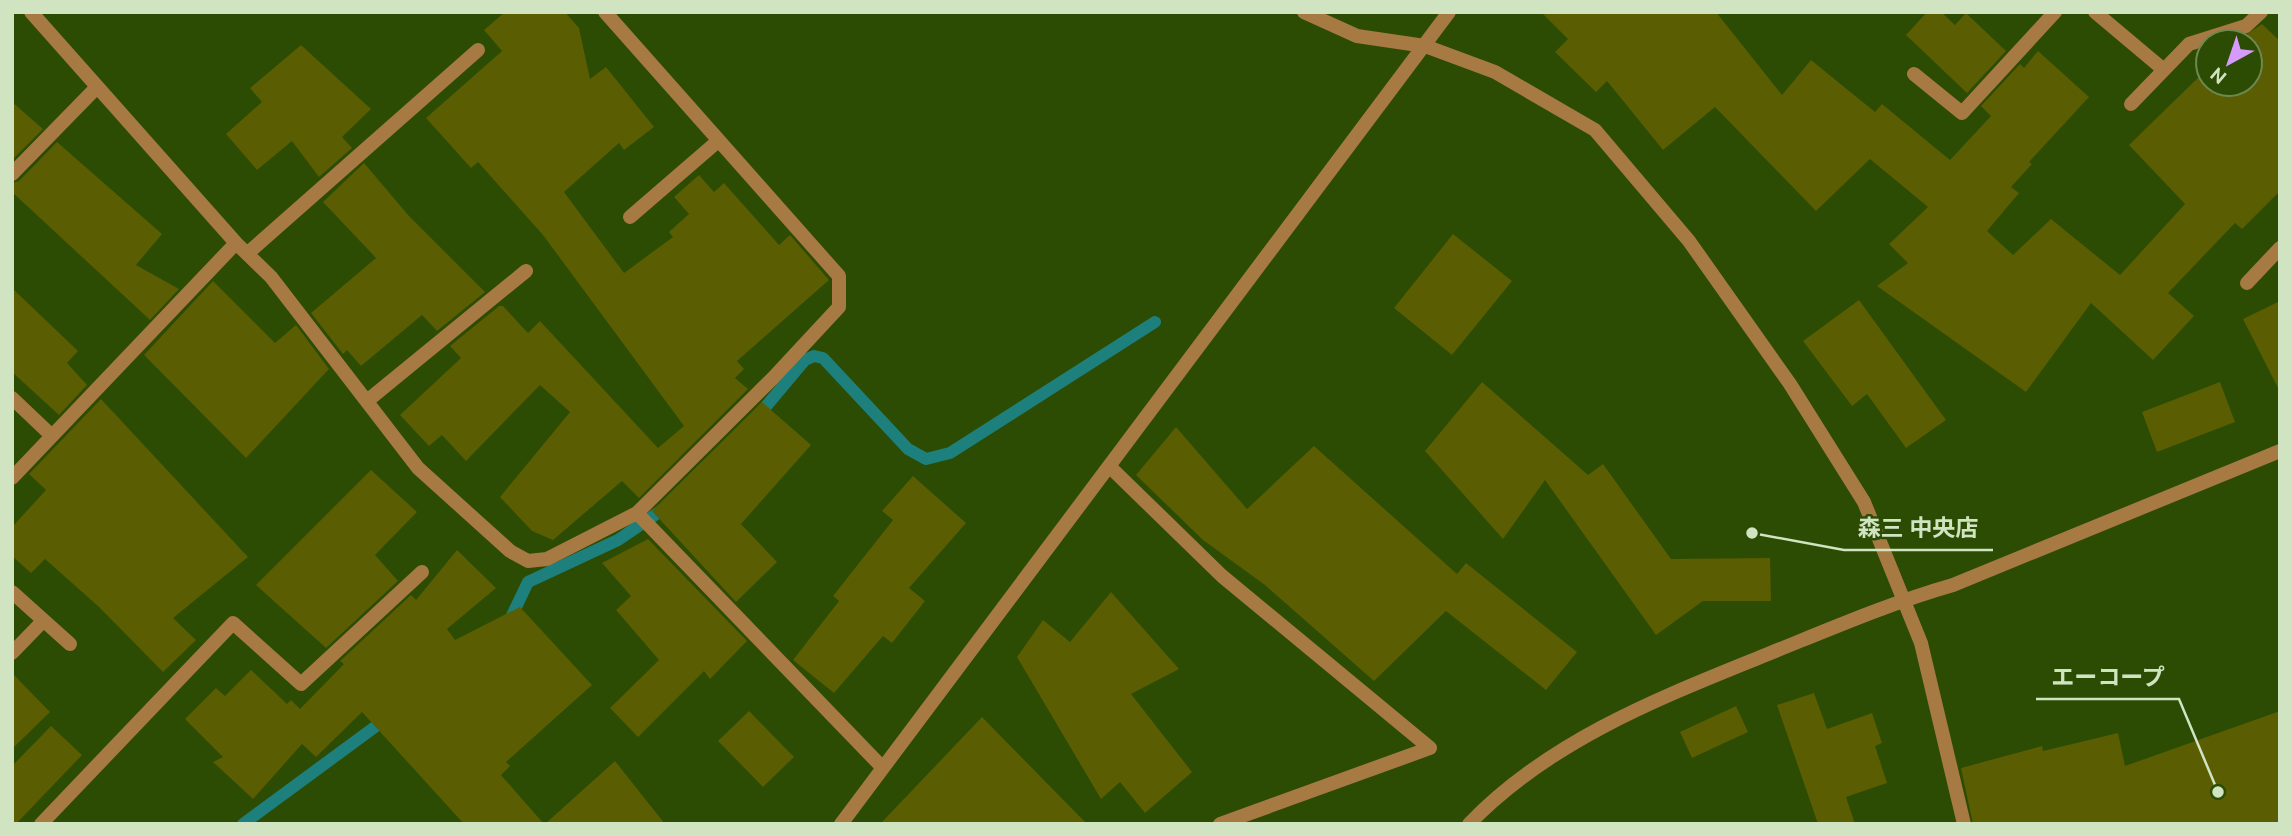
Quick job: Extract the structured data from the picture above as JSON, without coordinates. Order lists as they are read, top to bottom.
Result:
{
  "places": ["森三 中央店", "エーコープ"],
  "north": "bottom left"
}
